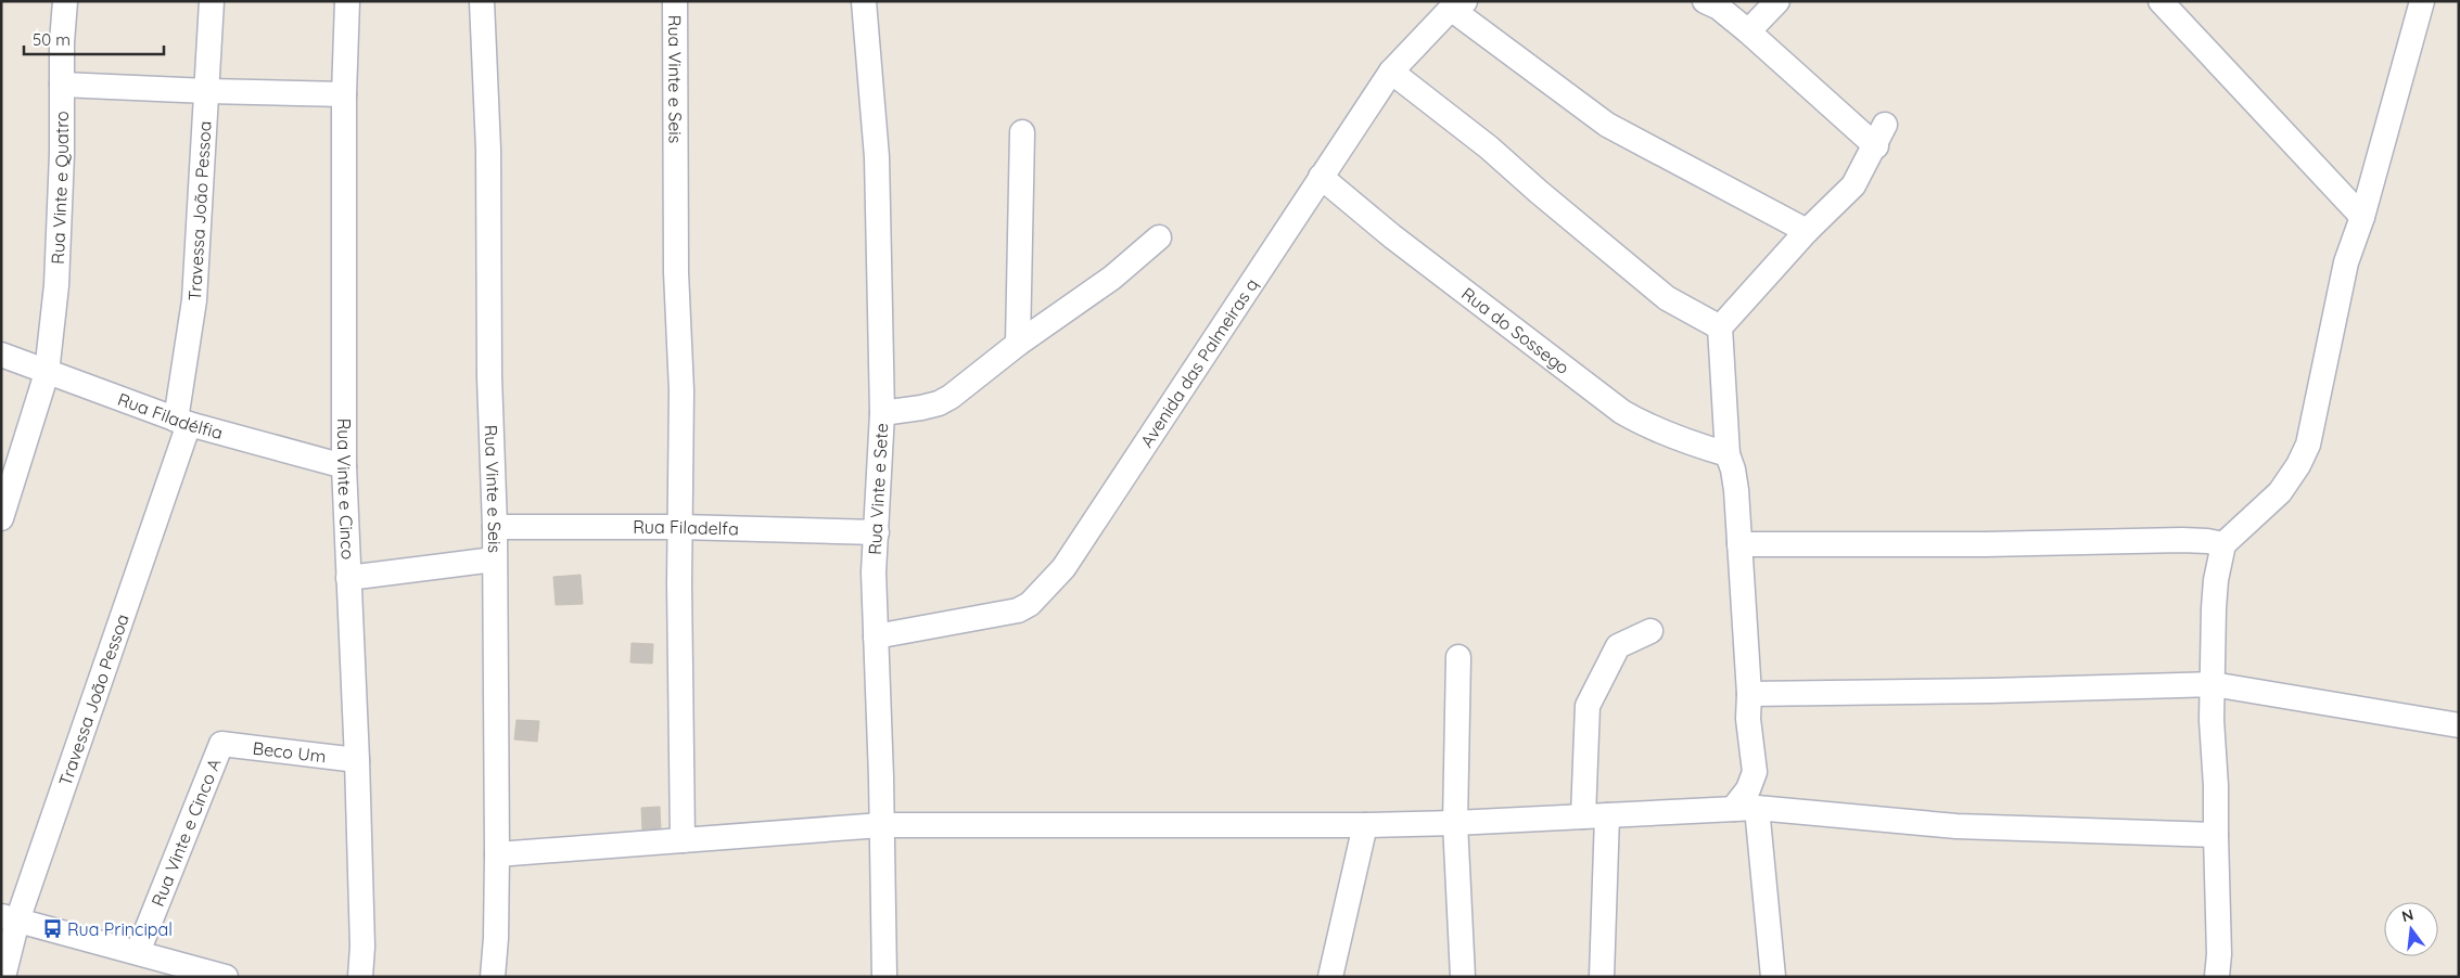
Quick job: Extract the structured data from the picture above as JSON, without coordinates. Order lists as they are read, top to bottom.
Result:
{
  "streets": {
    "street": [
      "Rua Vinte e Seis",
      "Rua Vinte e Quatro",
      "Travessa João Pessoa",
      "Rua do Sossego",
      "Avenida das Palmeiras q",
      "Rua Filadélfia",
      "Rua Vinte e Cinco",
      "Rua Vinte e Sete",
      "Rua Filadelfa",
      "Beco Um",
      "Rua Vinte e Cinco A"
    ]
  },
  "crossings": [
    ["Rua Vinte e Seis", "Rua Filadelfa"],
    ["Rua Vinte e Quatro", "Rua Filadélfia"],
    ["Travessa João Pessoa", "Rua Filadélfia"],
    ["Rua do Sossego", "Avenida das Palmeiras q"],
    ["Avenida das Palmeiras q", "Rua Vinte e Sete"],
    ["Rua Filadélfia", "Rua Vinte e Cinco"],
    ["Rua Vinte e Cinco", "Beco Um"],
    ["Rua Vinte e Sete", "Rua Filadelfa"],
    ["Beco Um", "Rua Vinte e Cinco A"]
  ],
  "places": {
    "bus stop": ["Rua Principal"]
  },
  "scale_bar": "50 m",
  "north": "top"
}
